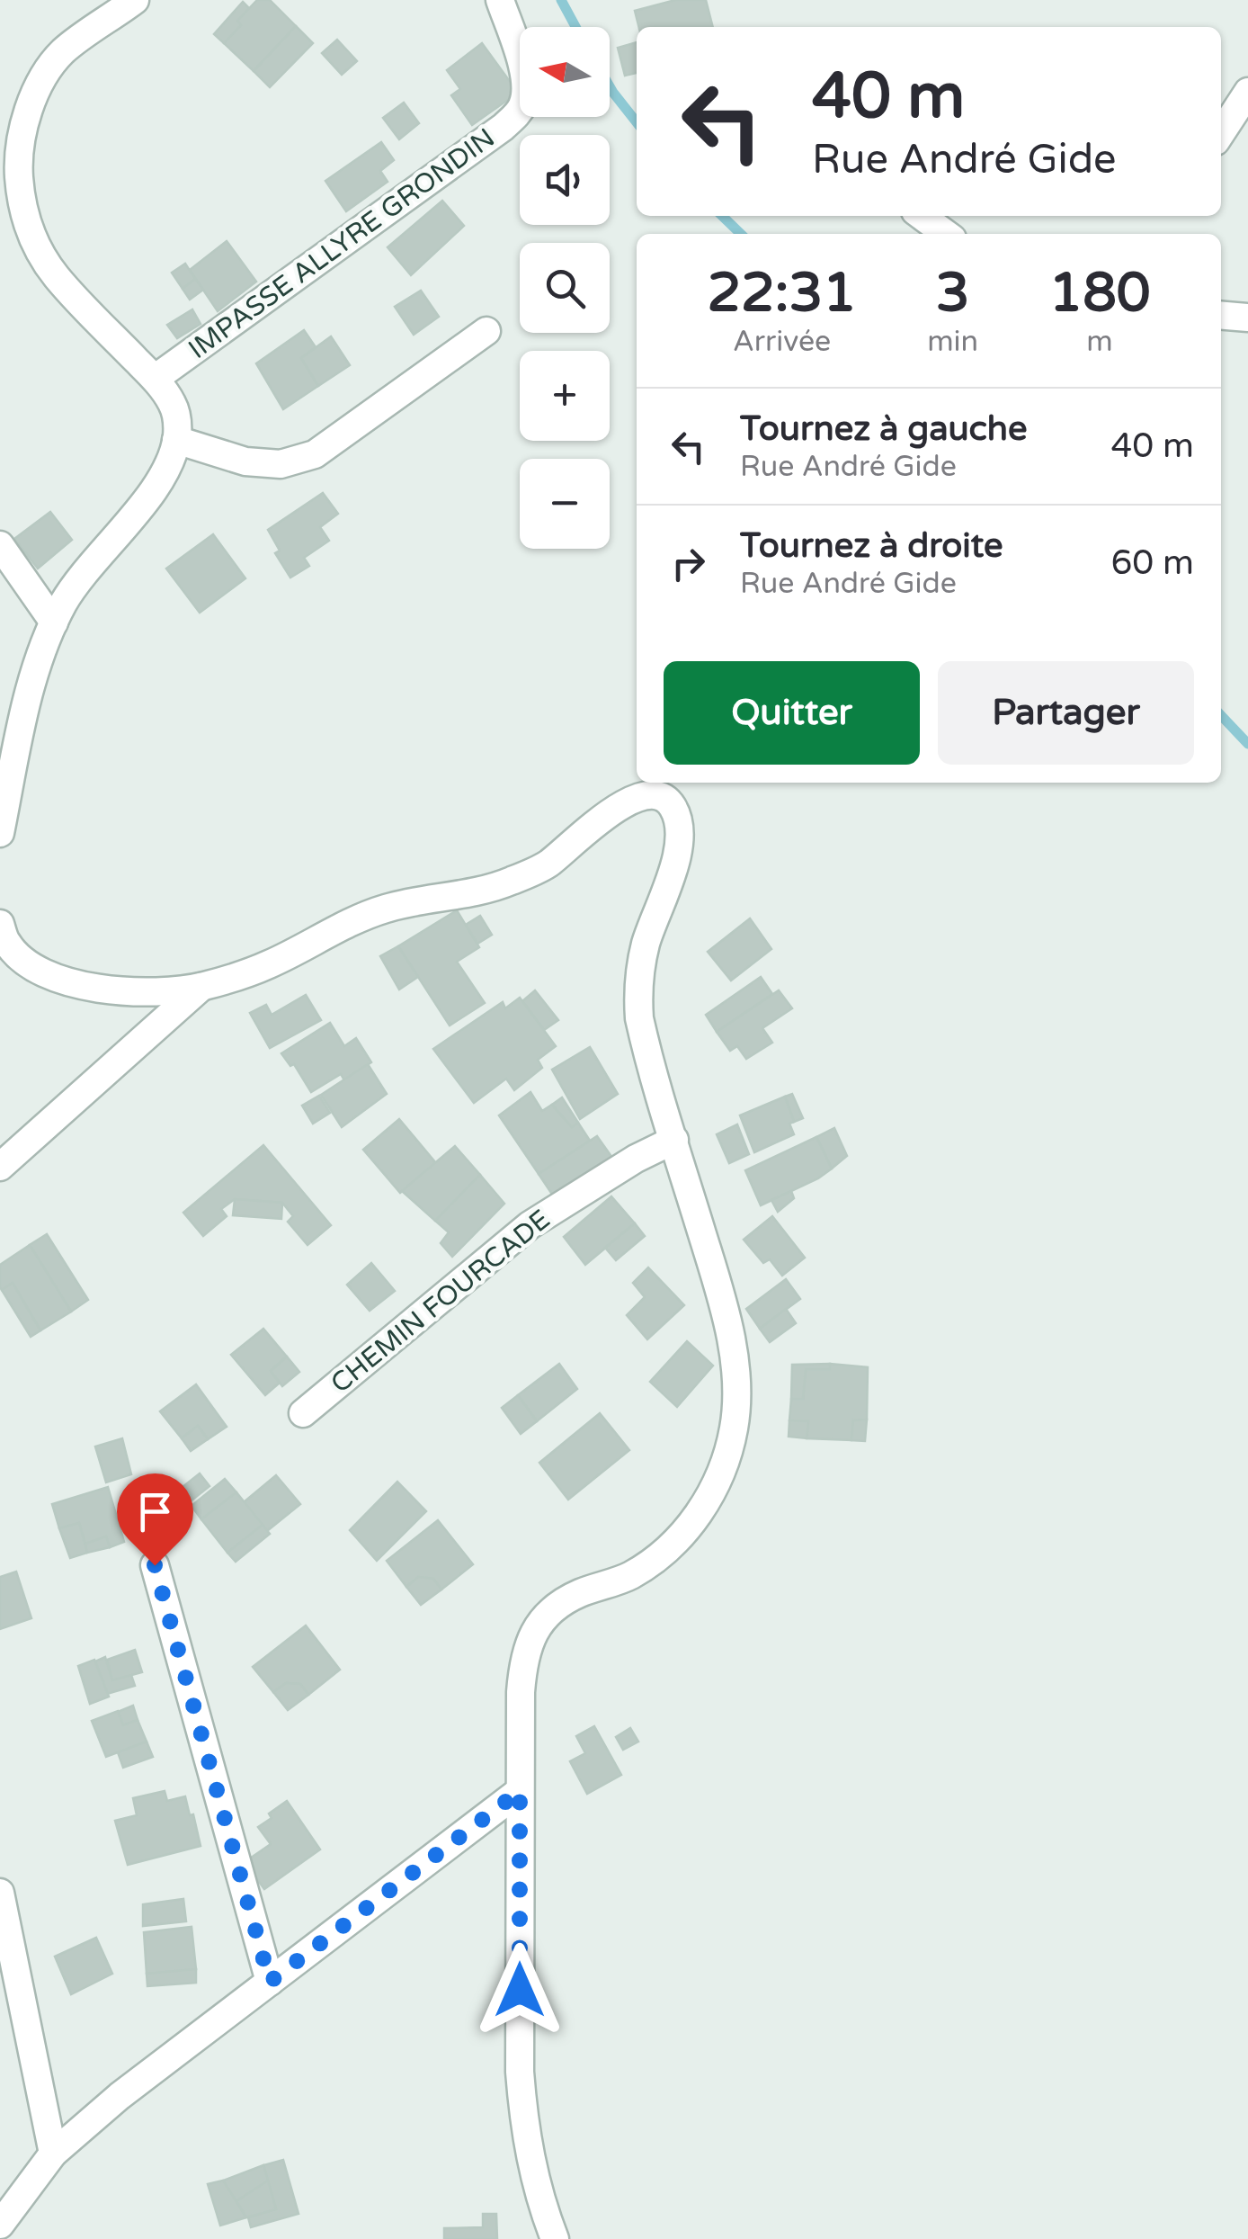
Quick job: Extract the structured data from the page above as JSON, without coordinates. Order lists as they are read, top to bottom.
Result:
{
  "streets": {
    "street": ["IMPASSE ALLYRE GRONDIN", "CHEMIN FOURCADE"]
  },
  "north": "left",
  "page": {
    "map_buttons": ["+", "−"],
    "turn": ["40 m", "Rue André Gide"],
    "eta": [
      "22:31",
      "Arrivée",
      "3",
      "min",
      "180",
      "m"
    ],
    "list": [
      {
        "name": "Tournez à gauche",
        "note": "Rue André Gide",
        "value": "40 m"
      },
      {
        "name": "Tournez à droite",
        "note": "Rue André Gide",
        "value": "60 m"
      }
    ],
    "buttons": ["Quitter", "Partager"]
  }
}
